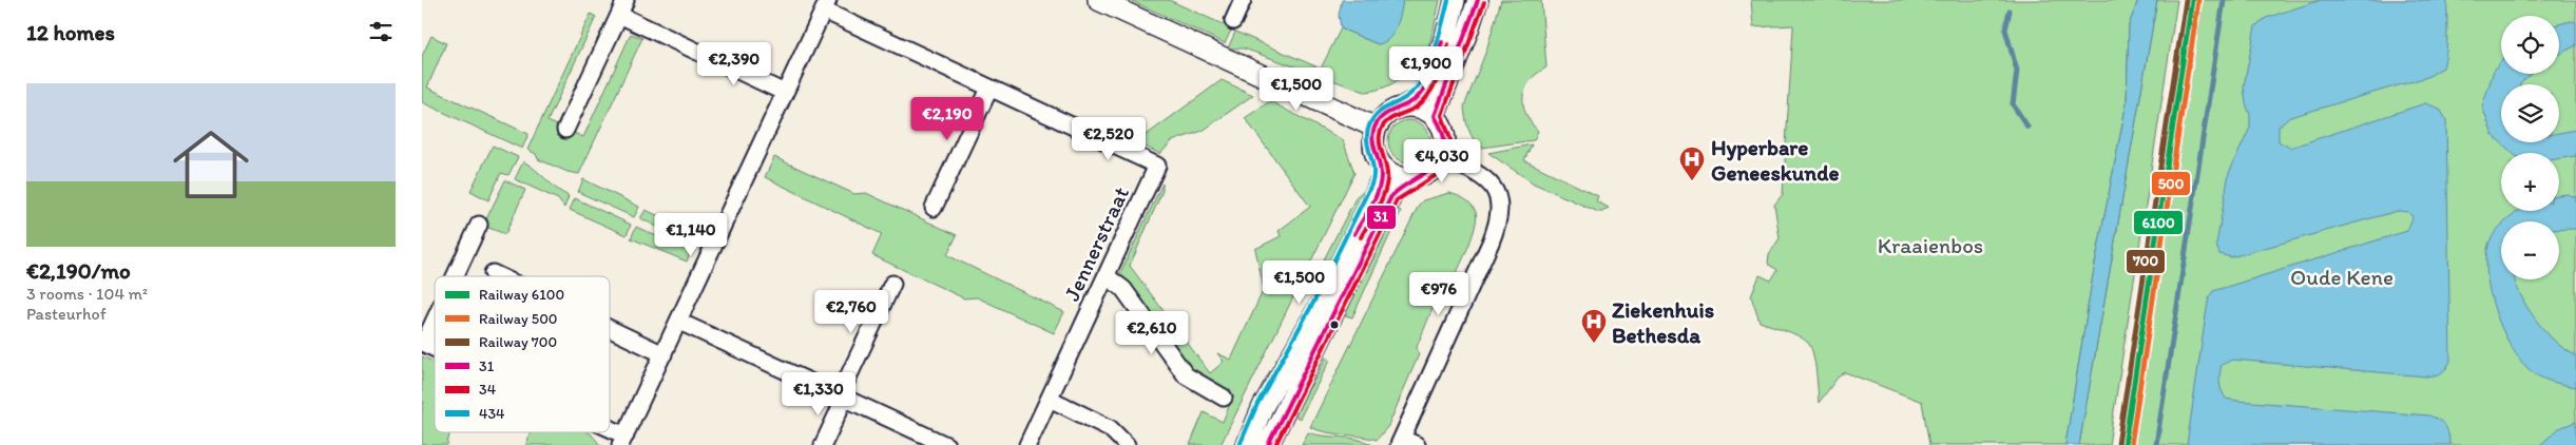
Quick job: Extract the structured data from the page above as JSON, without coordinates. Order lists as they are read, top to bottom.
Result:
{
  "streets": {
    "street": ["Jennerstraat"]
  },
  "parks": ["Kraaienbos", "Oude Kene"],
  "places": {
    "hospital": ["Hyperbare Geneeskunde", "Ziekenhuis Bethesda"]
  },
  "lines": [
    "rail line 6100",
    "rail line 700",
    "transit line 31",
    "transit line 434",
    "rail line 500",
    "transit line 34"
  ],
  "legend": [
    "Railway 6100",
    "Railway 500",
    "Railway 700",
    "31",
    "34",
    "434"
  ],
  "page": {
    "heading": "12 homes",
    "map_buttons": ["+", "−"],
    "price": [
      "€2,390",
      "€1,900",
      "€1,500",
      "€2,190",
      "€2,520",
      "€4,030",
      "€1,140",
      "€1,500",
      "€976",
      "€2,760",
      "€2,610",
      "€1,330"
    ],
    "list": [
      {
        "name": "€2,190/mo",
        "note": "3 rooms · 104 m² · Pasteurhof"
      }
    ]
  }
}
